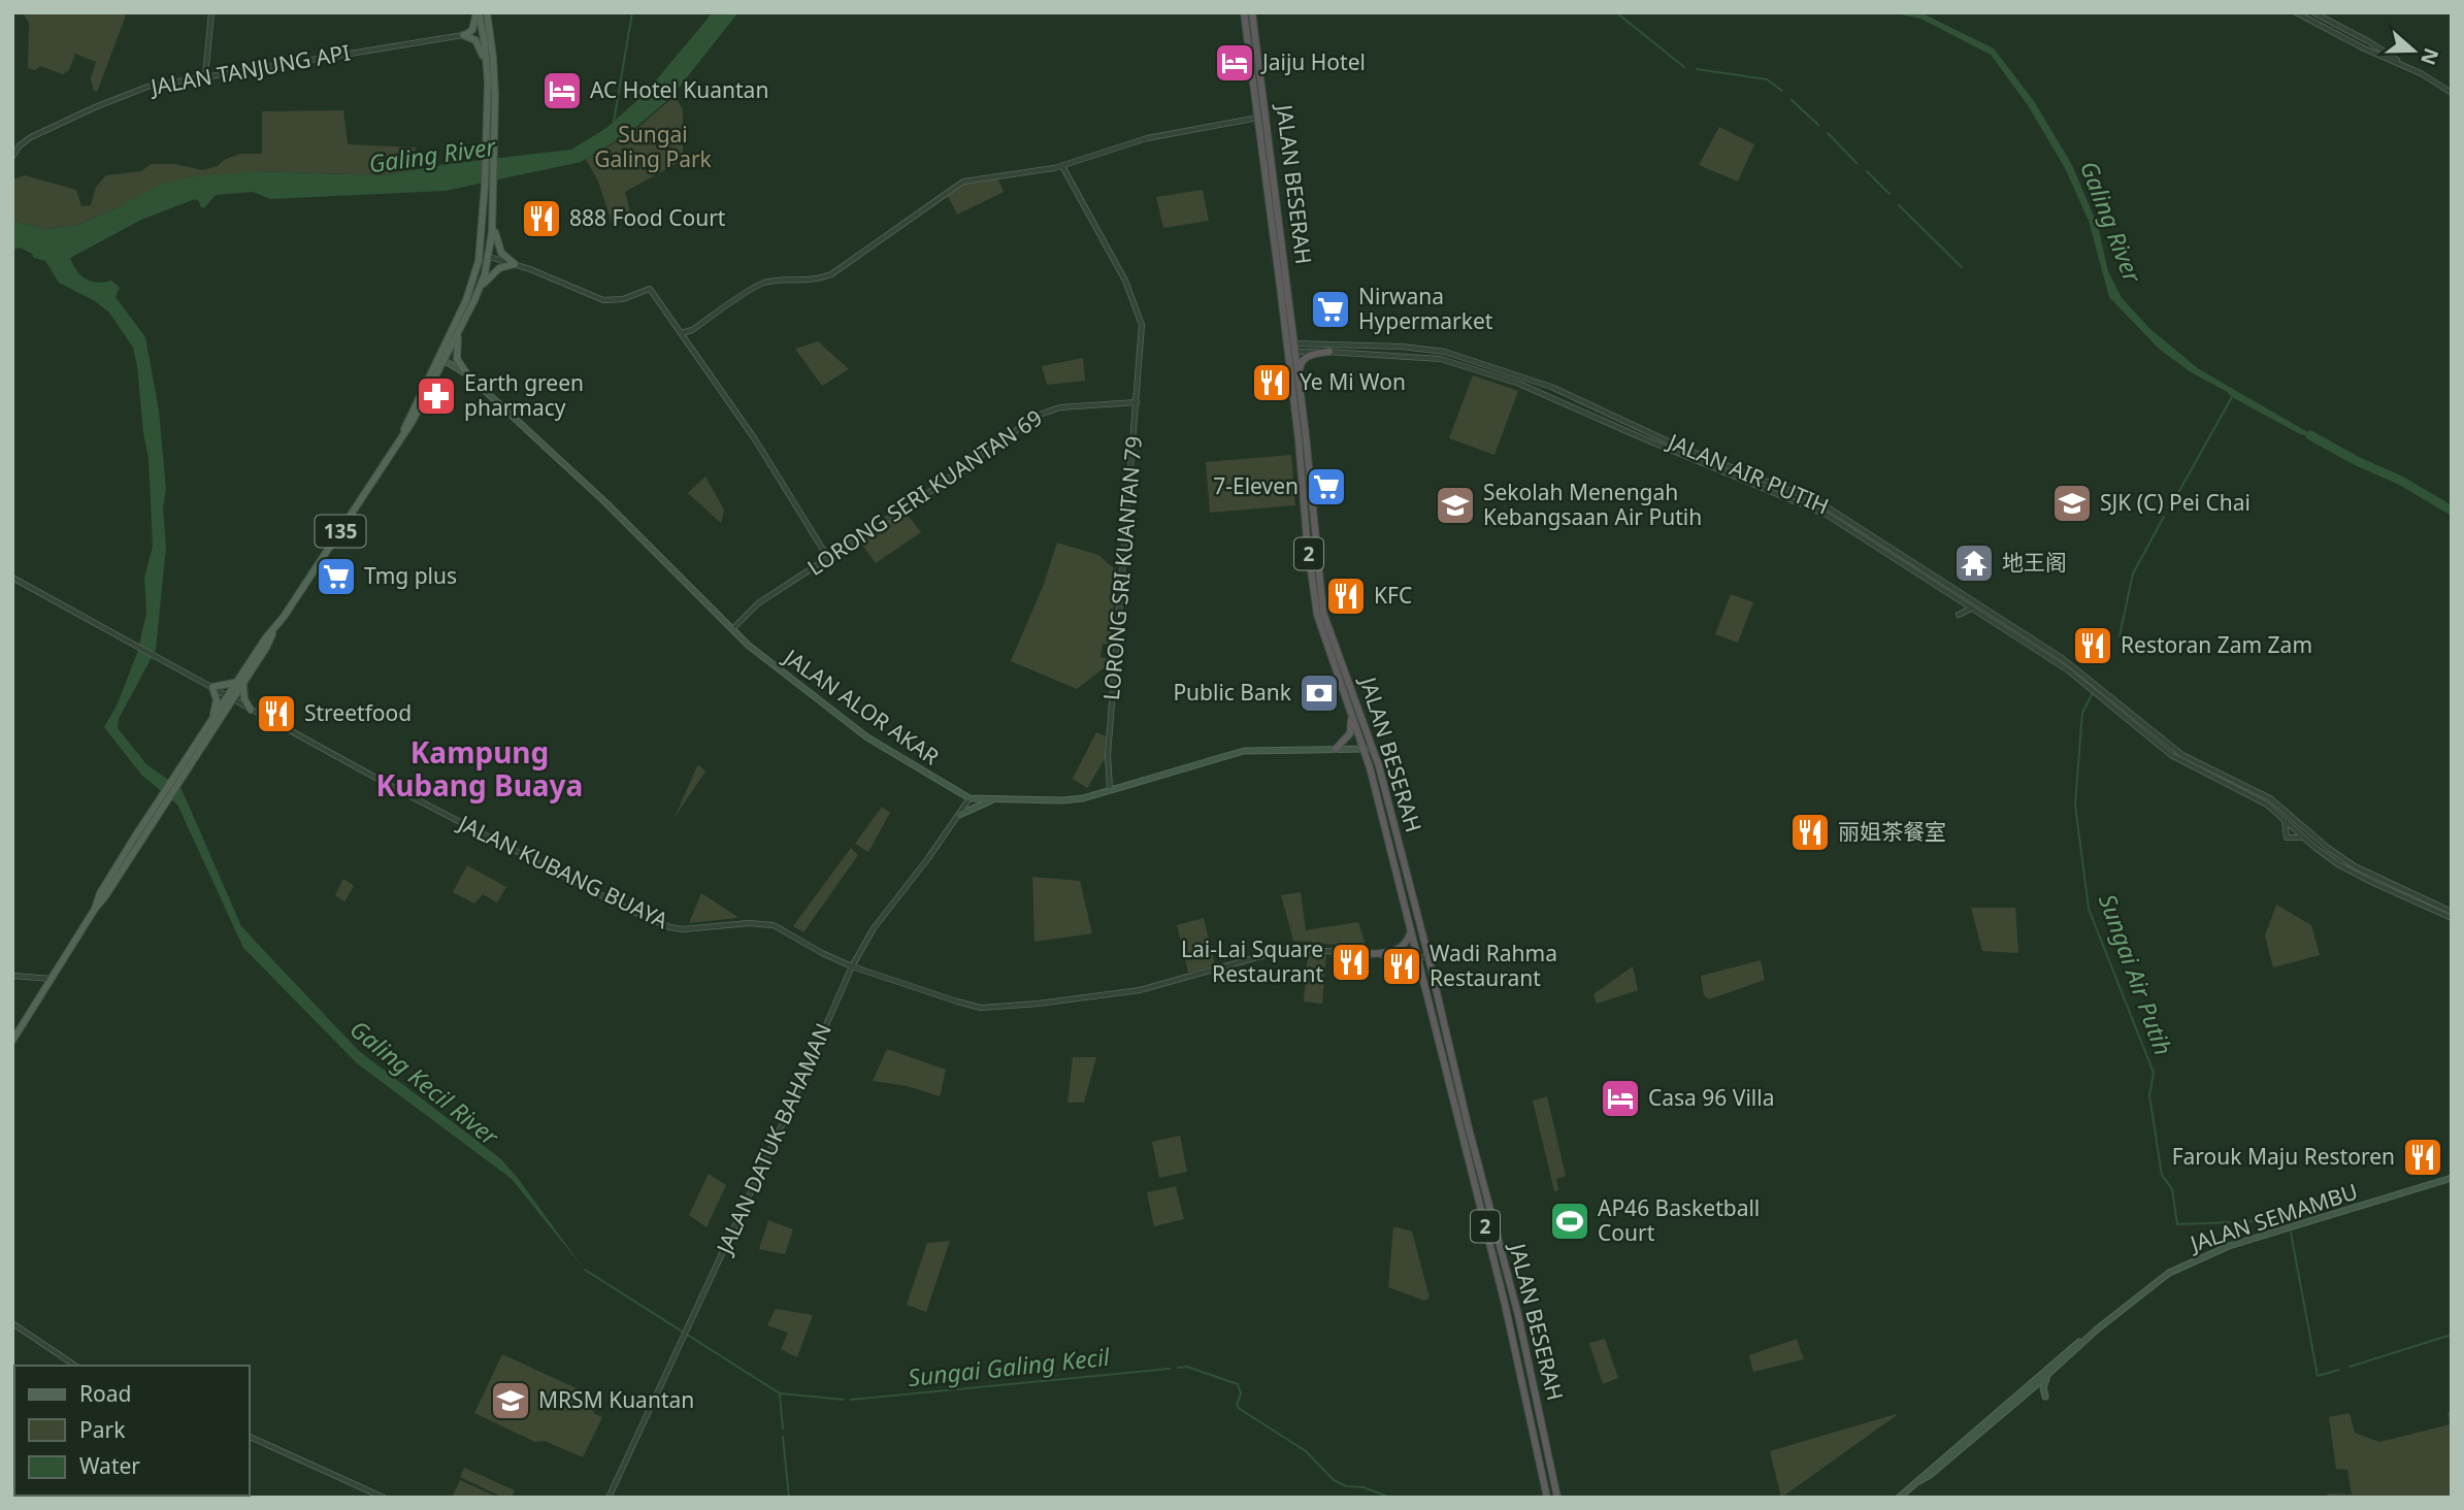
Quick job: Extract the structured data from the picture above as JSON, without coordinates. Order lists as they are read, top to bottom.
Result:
{
  "streets": {
    "highway": ["JALAN BESERAH", "2"],
    "main road": ["135", "JALAN ALOR AKAR", "JALAN SEMAMBU"],
    "street": [
      "JALAN TANJUNG API",
      "JALAN AIR PUTIH",
      "LORONG SERI KUANTAN 69",
      "LORONG SRI KUANTAN 79",
      "JALAN KUBANG BUAYA",
      "JALAN DATUK BAHAMAN"
    ]
  },
  "crossings": [
    ["JALAN BESERAH", "JALAN AIR PUTIH"],
    ["JALAN BESERAH", "JALAN ALOR AKAR"],
    ["JALAN BESERAH", "JALAN KUBANG BUAYA"],
    ["LORONG SERI KUANTAN 69", "LORONG SRI KUANTAN 79"],
    ["LORONG SERI KUANTAN 69", "JALAN ALOR AKAR"],
    ["135", "JALAN ALOR AKAR"],
    ["135", "JALAN KUBANG BUAYA"],
    ["LORONG SRI KUANTAN 79", "JALAN ALOR AKAR"],
    ["JALAN ALOR AKAR", "JALAN DATUK BAHAMAN"],
    ["JALAN KUBANG BUAYA", "JALAN DATUK BAHAMAN"]
  ],
  "districts": ["Kampung Kubang Buaya"],
  "water": [
    "Galing River",
    "Sungai Air Putih",
    "Galing Kecil River",
    "Sungai Galing Kecil"
  ],
  "parks": ["Sungai Galing Park"],
  "places": {
    "hotel": ["Jaiju Hotel", "AC Hotel Kuantan", "Casa 96 Villa"],
    "restaurant": [
      "888 Food Court",
      "Ye Mi Won",
      "KFC",
      "Restoran Zam Zam",
      "Streetfood",
      "丽姐茶餐室",
      "Lai-Lai Square Restaurant",
      "Wadi Rahma Restaurant",
      "Farouk Maju Restoren"
    ],
    "supermarket": ["Nirwana Hypermarket", "7-Eleven", "Tmg plus"],
    "pharmacy": ["Earth green pharmacy"],
    "school or university": ["SJK (C) Pei Chai", "Sekolah Menengah Kebangsaan Air Putih", "MRSM Kuantan"],
    "temple": ["地王阁"],
    "bank": ["Public Bank"],
    "sports": ["AP46 Basketball Court"]
  },
  "legend": ["Road", "Park", "Water"],
  "north": "right"
}
